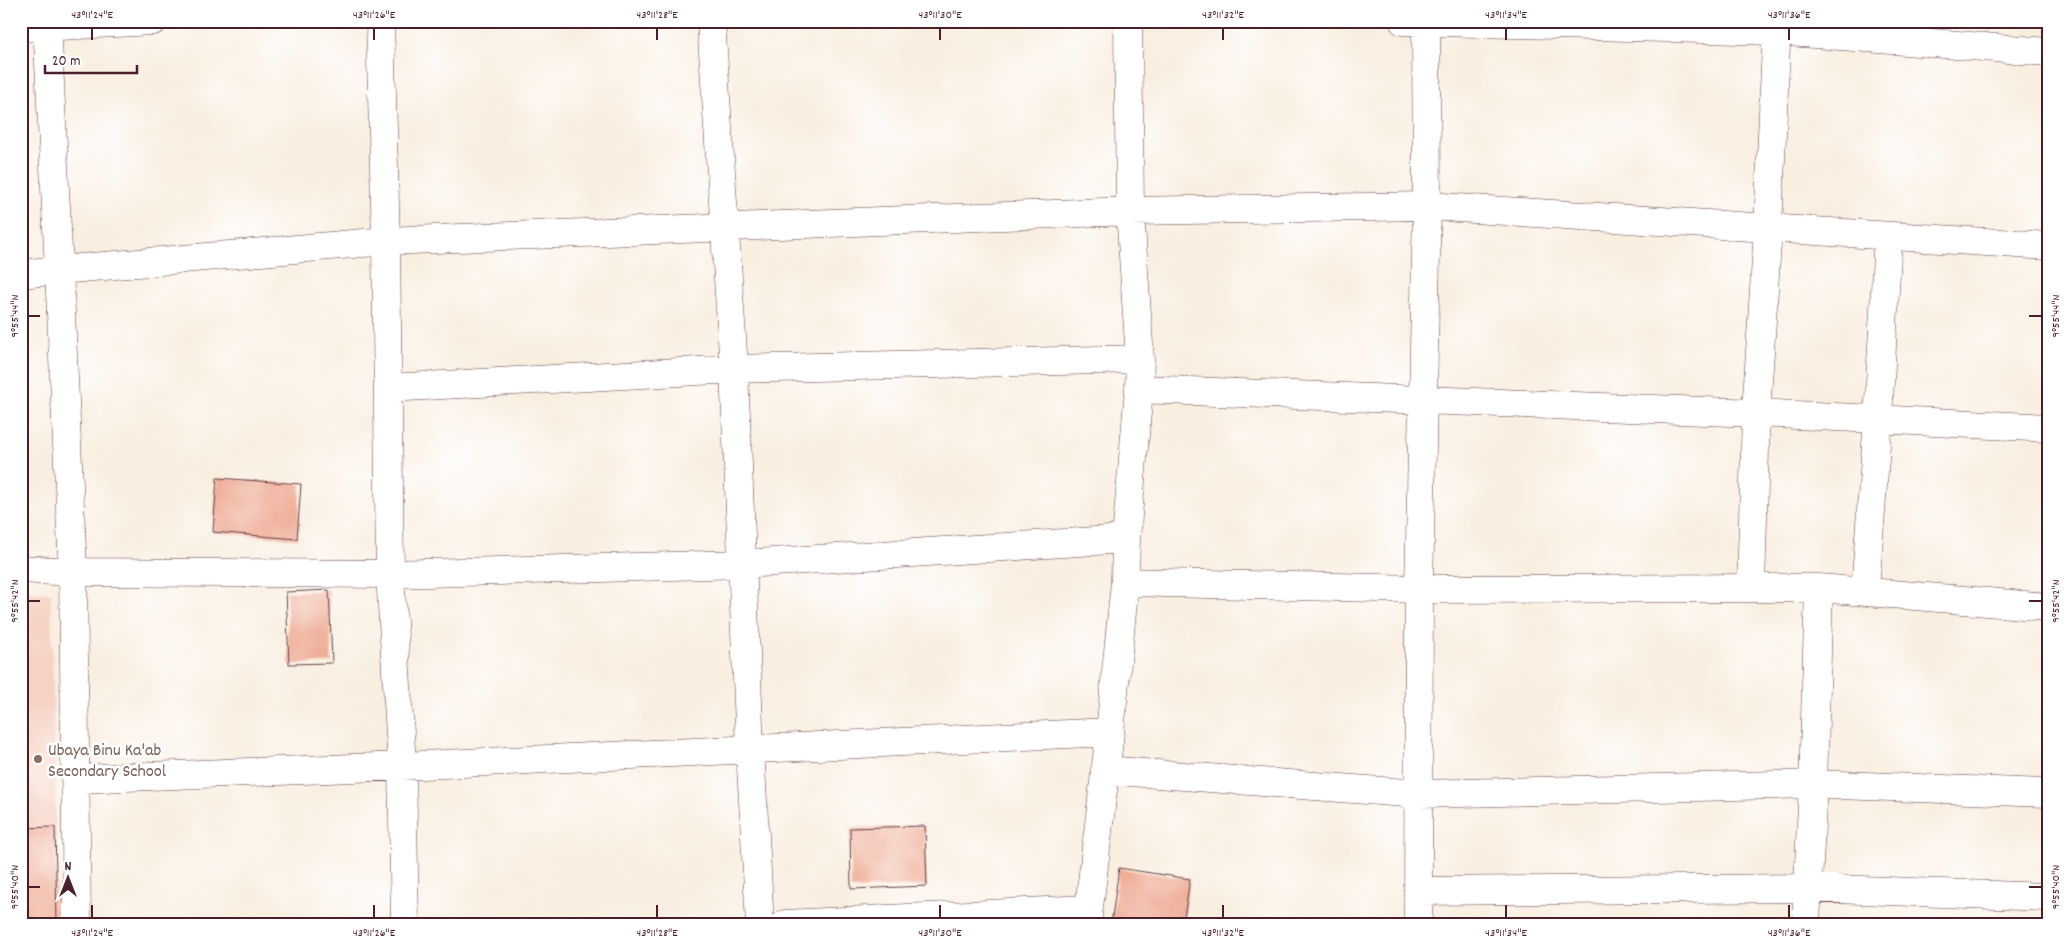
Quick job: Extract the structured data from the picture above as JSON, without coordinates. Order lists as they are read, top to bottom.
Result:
{
  "places": ["Ubaya Binu Ka'ab Secondary School"],
  "scale_bar": "20 m",
  "north": "top",
  "coordinates": [
    "43°11'24\"E",
    "43°11'26\"E",
    "43°11'28\"E",
    "43°11'30\"E",
    "43°11'32\"E",
    "43°11'34\"E",
    "43°11'36\"E",
    "9°55'44\"N",
    "9°55'42\"N",
    "9°55'40\"N"
  ]
}
